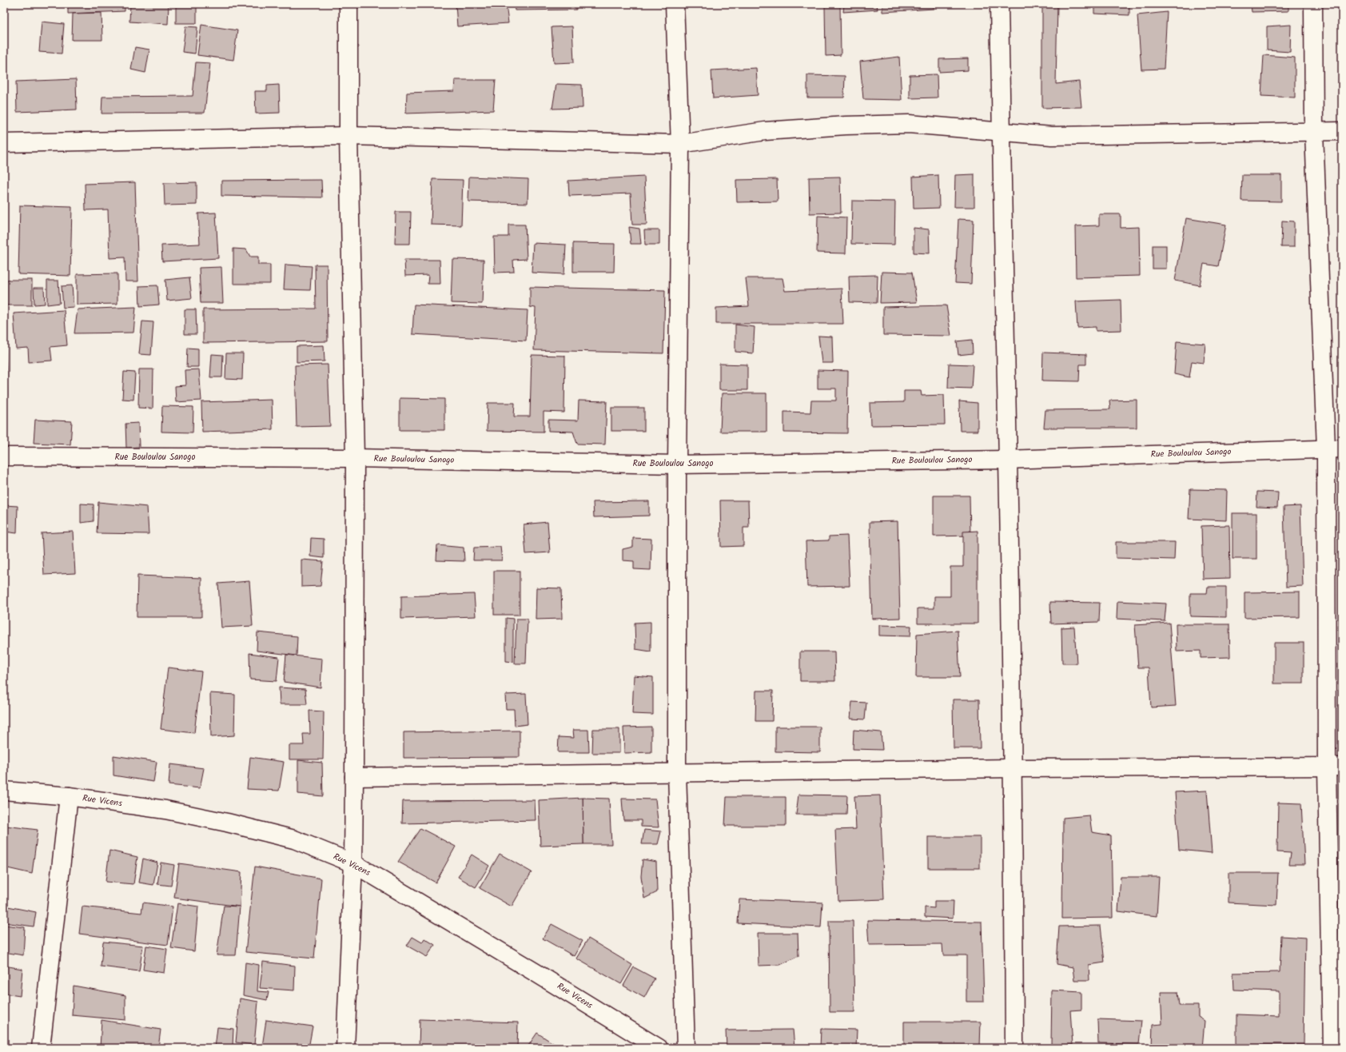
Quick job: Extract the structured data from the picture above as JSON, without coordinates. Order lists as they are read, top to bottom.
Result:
{
  "streets": {
    "street": ["Rue Bouloulou Sanogo", "Rue Vicens"]
  }
}
